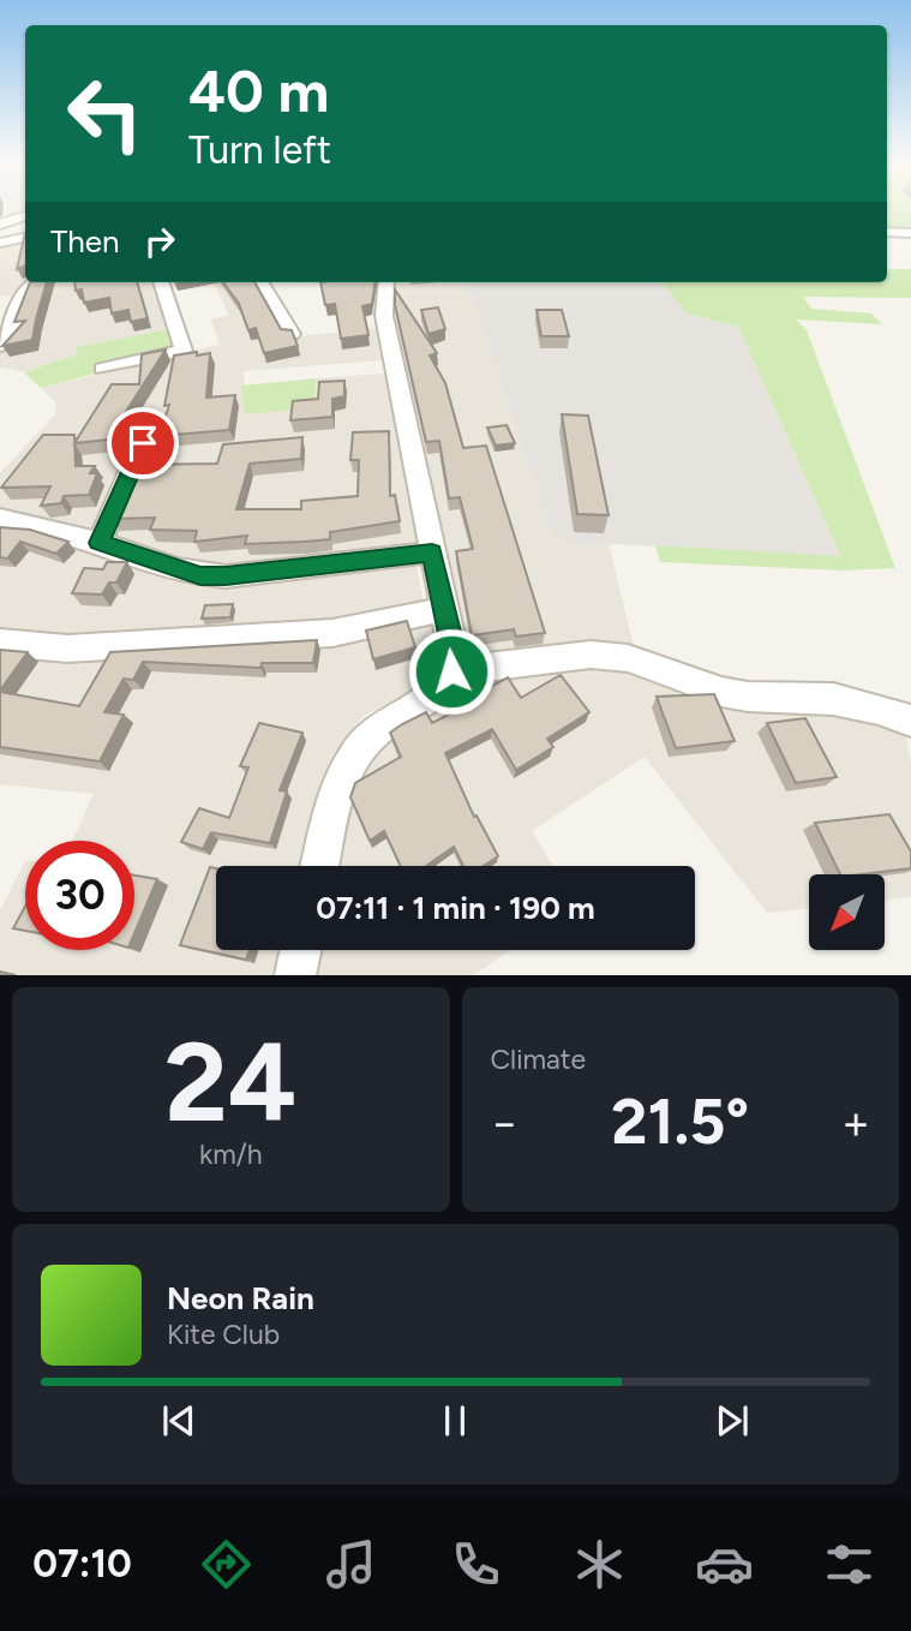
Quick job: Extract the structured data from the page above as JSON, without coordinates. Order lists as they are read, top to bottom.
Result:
{
  "north": "bottom left",
  "page": {
    "turn": ["40 m", "Turn left"],
    "then": "Then",
    "limit": "30",
    "trip": "07:11 · 1 min · 190 m",
    "tile": [
      ["24", "km/h"],
      "Climate"
    ],
    "heat": ["−", "21.5°", "+"],
    "song": ["Neon Rain", "Kite Club"],
    "tabs": "07:10"
  }
}
